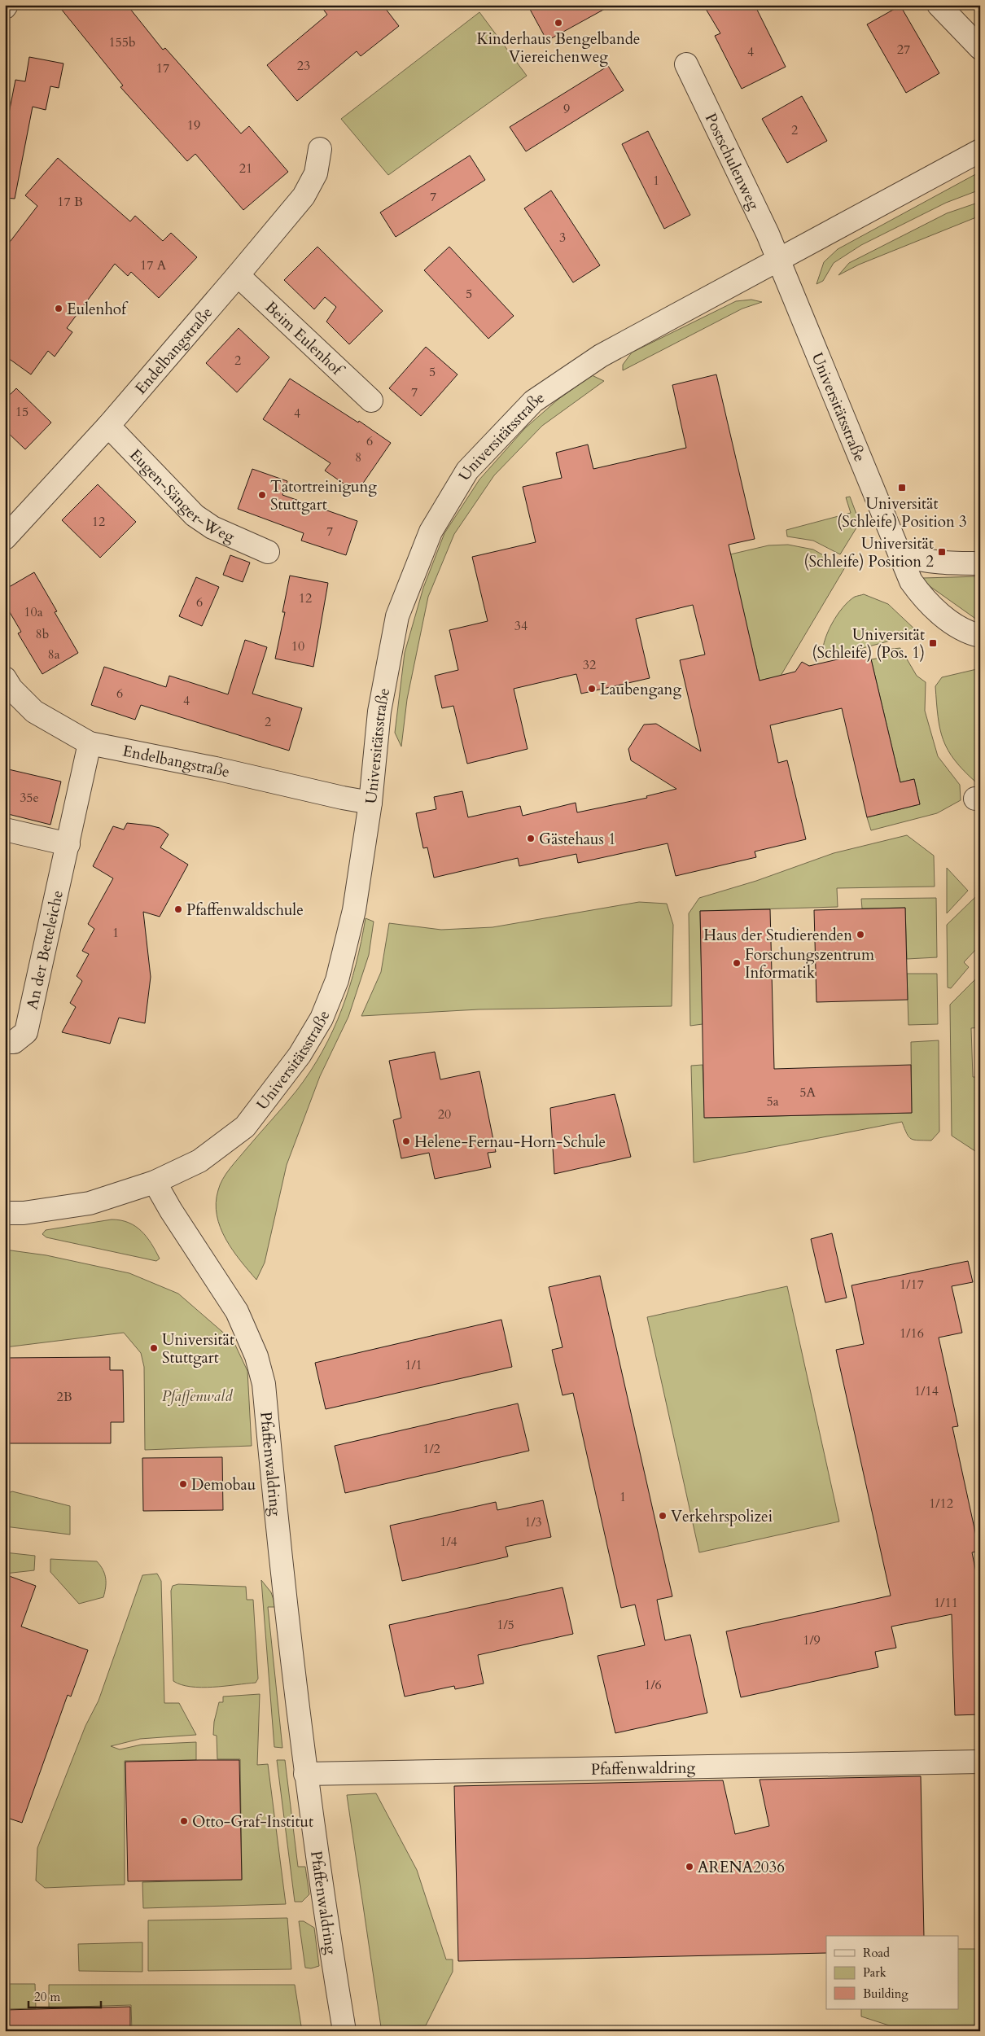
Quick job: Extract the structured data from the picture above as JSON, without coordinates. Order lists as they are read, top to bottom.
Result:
{
  "streets": {
    "street": [
      "Postschulenweg",
      "Beim Eulenhof",
      "Endelbangstraße",
      "Universitätsstraße",
      "Eugen-Sänger-Weg",
      "An der Betteleiche",
      "Pfaffenwaldring"
    ]
  },
  "crossings": [
    ["Postschulenweg", "Universitätsstraße"],
    ["Beim Eulenhof", "Endelbangstraße"],
    ["Endelbangstraße", "Universitätsstraße"],
    ["Endelbangstraße", "Eugen-Sänger-Weg"],
    ["Endelbangstraße", "An der Betteleiche"],
    ["Universitätsstraße", "Pfaffenwaldring"]
  ],
  "parks": ["Pfaffenwald"],
  "places": {
    "other": [
      "Kinderhaus Bengelbande Viereichenweg",
      "Eulenhof",
      "Tatortreinigung Stuttgart",
      "Laubengang",
      "Gästehaus 1",
      "Pfaffenwaldschule",
      "Haus der Studierenden",
      "Forschungszentrum Informatik",
      "Helene-Fernau-Horn-Schule",
      "Universität Stuttgart",
      "Demobau",
      "Verkehrspolizei",
      "Otto-Graf-Institut",
      "ARENA2036"
    ],
    "transit": ["Universität (Schleife) Position 3", "Universität (Schleife) Position 2", "Universität (Schleife) (Pos. 1)"]
  },
  "house_numbers": [
    "155b",
    "27",
    "4",
    "23",
    "17",
    "9",
    "19",
    "2",
    "21",
    "1",
    "7",
    "17 B",
    "3",
    "17 A",
    "5",
    "2",
    "5",
    "7",
    "15",
    "4",
    "6",
    "8",
    "12",
    "7",
    "12",
    "6",
    "10a",
    "34",
    "8b",
    "10",
    "8a",
    "32",
    "6",
    "4",
    "2",
    "35e",
    "1",
    "5A",
    "5a",
    "20",
    "1/17",
    "1/16",
    "1/1",
    "1/14",
    "2B",
    "1/2",
    "1",
    "1/12",
    "1/3",
    "1/4",
    "1/11",
    "1/5",
    "1/9",
    "1/6"
  ],
  "legend": ["Road", "Park", "Building"],
  "scale_bar": "20 m"
}
